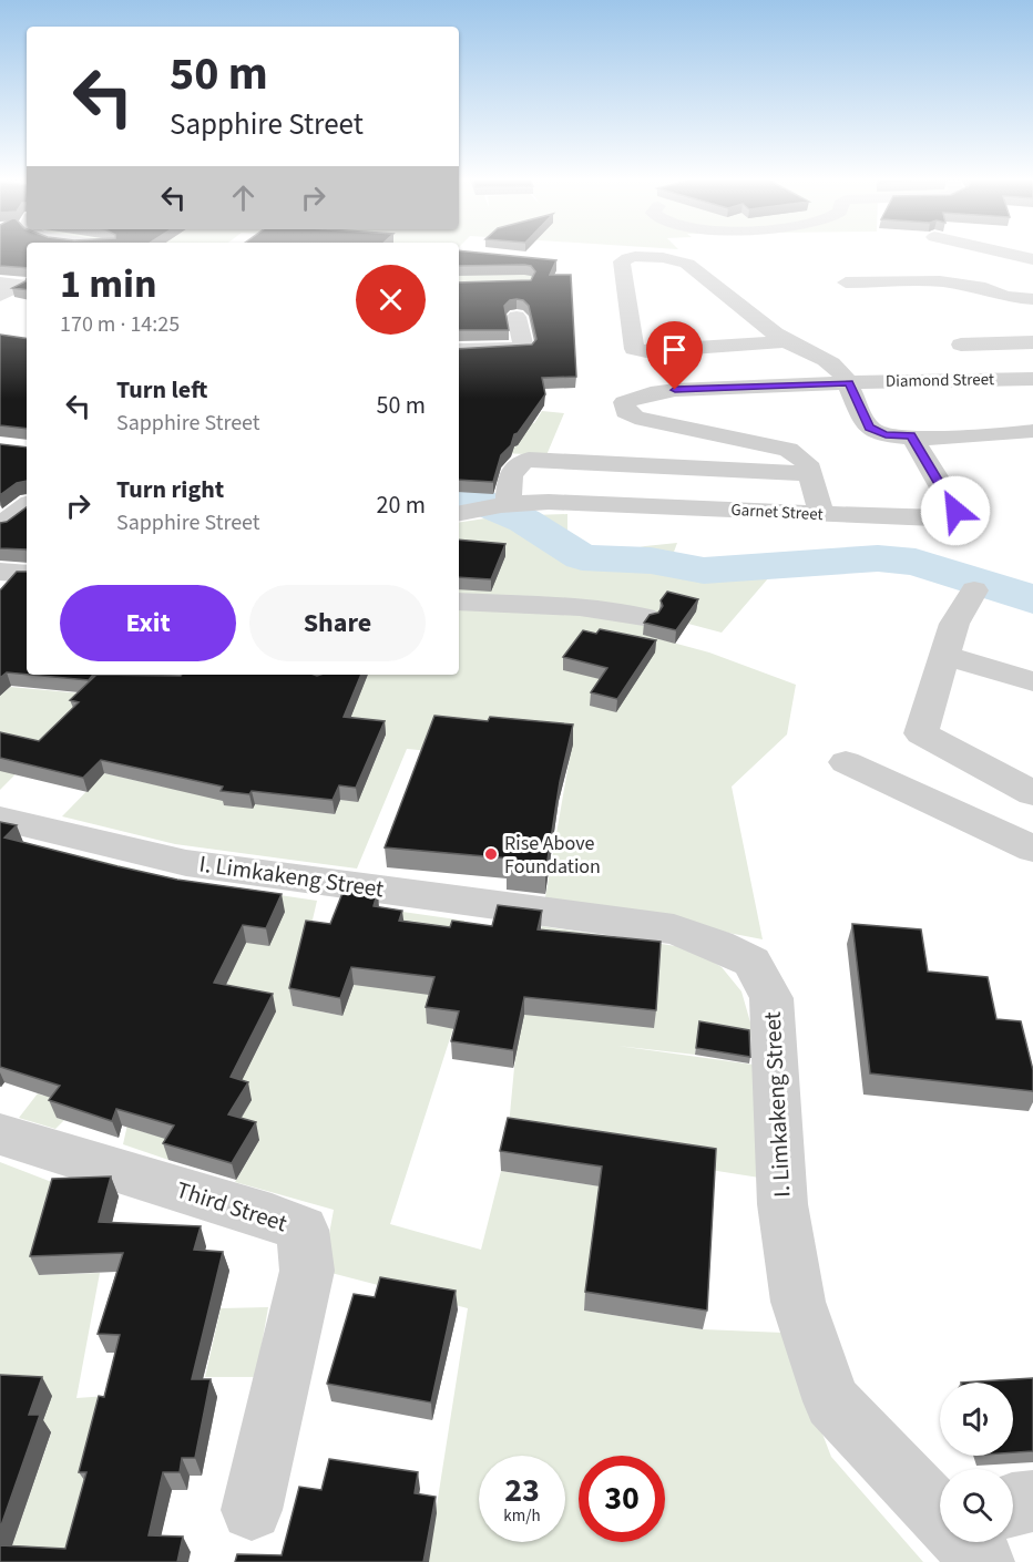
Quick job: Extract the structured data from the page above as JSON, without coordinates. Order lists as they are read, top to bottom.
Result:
{
  "streets": {
    "street": [
      "Diamond Street",
      "Garnet Street",
      "I. Limkakeng Street",
      "Third Street"
    ]
  },
  "crossings": [
    ["Diamond Street", "Garnet Street"]
  ],
  "places": ["Rise Above Foundation"],
  "page": {
    "turn": ["50 m", "Sapphire Street"],
    "heading": ["1 min", "170 m · 14:25"],
    "list": [
      {
        "name": "Turn left",
        "note": "Sapphire Street",
        "value": "50 m"
      },
      {
        "name": "Turn right",
        "note": "Sapphire Street",
        "value": "20 m"
      }
    ],
    "buttons": ["Exit", "Share"],
    "speed": "23 km/h",
    "limit": "30"
  }
}
